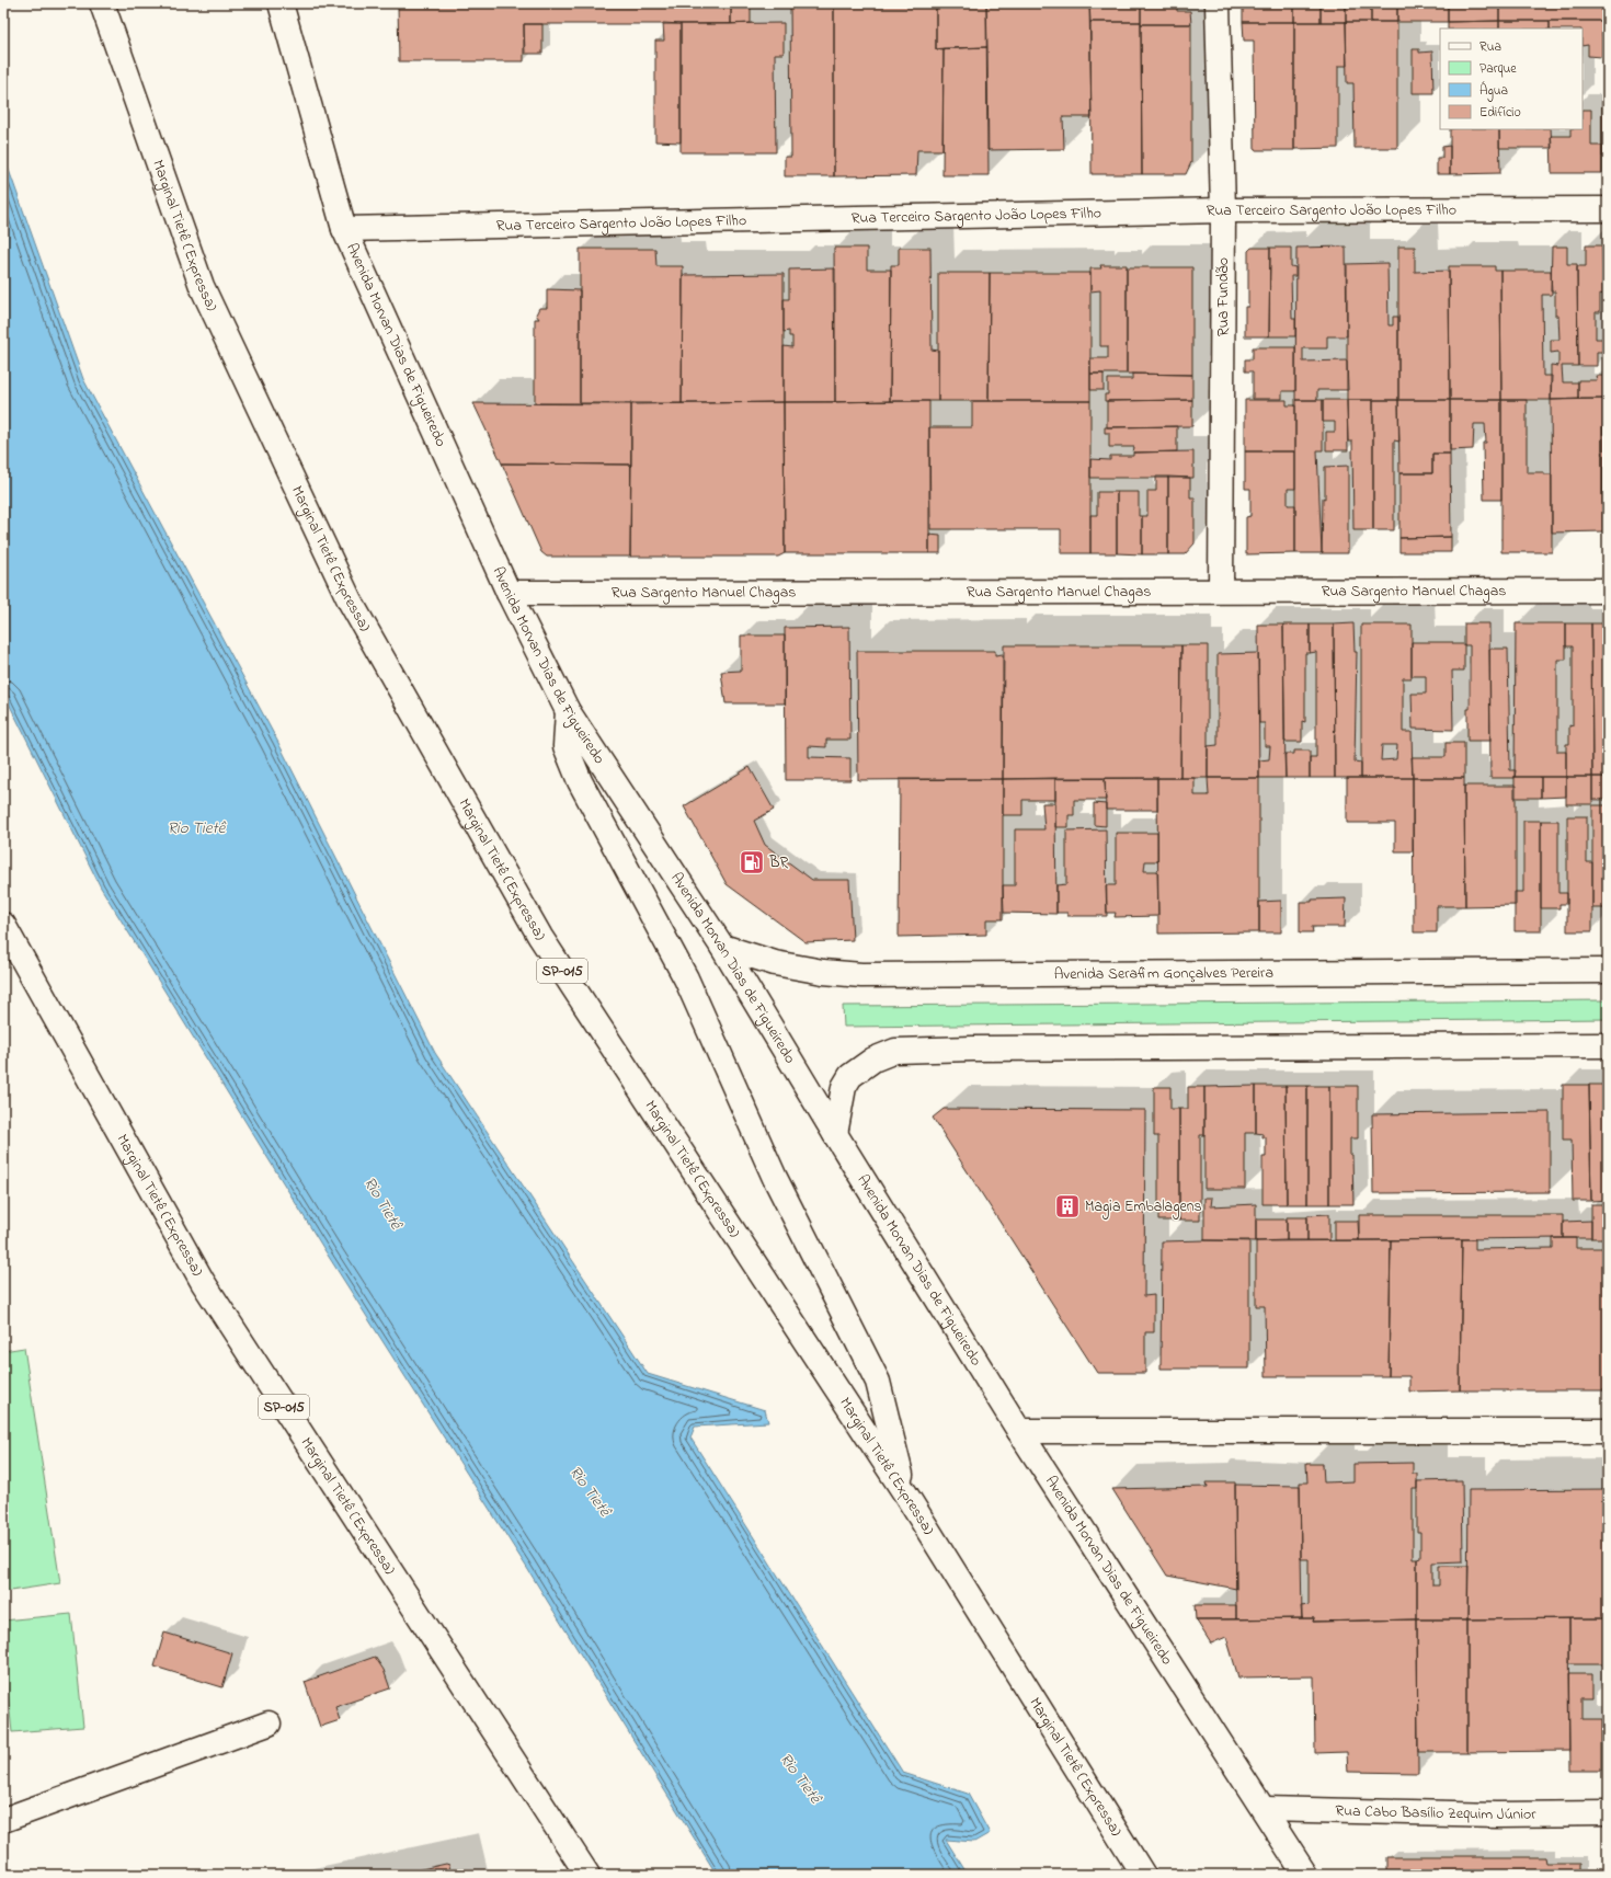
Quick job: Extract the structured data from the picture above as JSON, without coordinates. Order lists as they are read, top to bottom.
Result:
{
  "streets": {
    "main road": [
      "Rua Terceiro Sargento João Lopes Filho",
      "Marginal Tietê (Expressa)",
      "Rua Fundão",
      "Avenida Morvan Dias de Figueiredo",
      "Rua Sargento Manuel Chagas",
      "SP-015",
      "Avenida Serafim Gonçalves Pereira",
      "Rua Cabo Basílio Zequim Júnior"
    ]
  },
  "crossings": [
    ["Rua Terceiro Sargento João Lopes Filho", "Rua Fundão"],
    ["Rua Terceiro Sargento João Lopes Filho", "Avenida Morvan Dias de Figueiredo"],
    ["Rua Fundão", "Rua Sargento Manuel Chagas"],
    ["Avenida Morvan Dias de Figueiredo", "Rua Sargento Manuel Chagas"],
    ["Avenida Morvan Dias de Figueiredo", "Avenida Serafim Gonçalves Pereira"],
    ["Avenida Morvan Dias de Figueiredo", "Rua Cabo Basílio Zequim Júnior"]
  ],
  "water": ["Rio Tietê"],
  "places": {
    "fuel station": ["BR"],
    "building": ["Magia Embalagens"]
  },
  "legend": [
    "Rua",
    "Parque",
    "Água",
    "Edifício"
  ]
}
